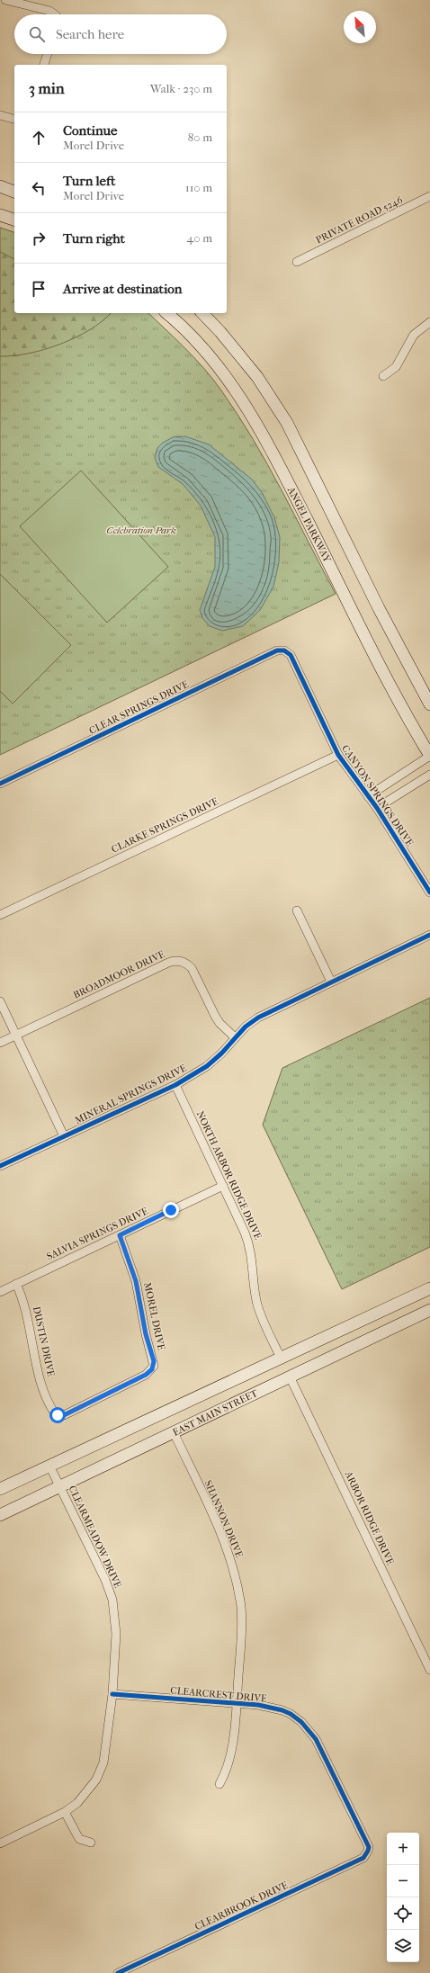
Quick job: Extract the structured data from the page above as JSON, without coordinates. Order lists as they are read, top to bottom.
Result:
{
  "streets": {
    "main road": ["ANGEL PARKWAY", "EAST MAIN STREET"],
    "street": [
      "PRIVATE ROAD 5246",
      "CLEAR SPRINGS DRIVE",
      "CANYON SPRINGS DRIVE",
      "CLARKE SPRINGS DRIVE",
      "BROADMOOR DRIVE",
      "MINERAL SPRINGS DRIVE",
      "NORTH ARBOR RIDGE DRIVE",
      "SALVIA SPRINGS DRIVE",
      "MOREL DRIVE",
      "DUSTIN DRIVE",
      "ARBOR RIDGE DRIVE",
      "SHANNON DRIVE",
      "CLEARMEADOW DRIVE",
      "CLEARCREST DRIVE",
      "CLEARBROOK DRIVE"
    ]
  },
  "crossings": [
    ["CLEAR SPRINGS DRIVE", "CANYON SPRINGS DRIVE"],
    ["CANYON SPRINGS DRIVE", "CLARKE SPRINGS DRIVE"],
    ["BROADMOOR DRIVE", "MINERAL SPRINGS DRIVE"],
    ["MINERAL SPRINGS DRIVE", "NORTH ARBOR RIDGE DRIVE"],
    ["NORTH ARBOR RIDGE DRIVE", "SALVIA SPRINGS DRIVE"],
    ["NORTH ARBOR RIDGE DRIVE", "EAST MAIN STREET"],
    ["SALVIA SPRINGS DRIVE", "MOREL DRIVE"],
    ["SALVIA SPRINGS DRIVE", "DUSTIN DRIVE"],
    ["MOREL DRIVE", "DUSTIN DRIVE"],
    ["EAST MAIN STREET", "ARBOR RIDGE DRIVE"],
    ["EAST MAIN STREET", "SHANNON DRIVE"],
    ["EAST MAIN STREET", "CLEARMEADOW DRIVE"],
    ["SHANNON DRIVE", "CLEARCREST DRIVE"],
    ["CLEARMEADOW DRIVE", "CLEARCREST DRIVE"],
    ["CLEARCREST DRIVE", "CLEARBROOK DRIVE"]
  ],
  "parks": ["Celebration Park"],
  "north": "top left",
  "page": {
    "search": "Search here",
    "heading": ["3 min", "Walk · 230 m"],
    "list": [
      ["Continue", "Morel Drive", "80 m"],
      ["Turn left", "Morel Drive", "110 m"],
      ["Turn right", "40 m"],
      "Arrive at destination"
    ],
    "map_buttons": ["+", "−"]
  }
}
